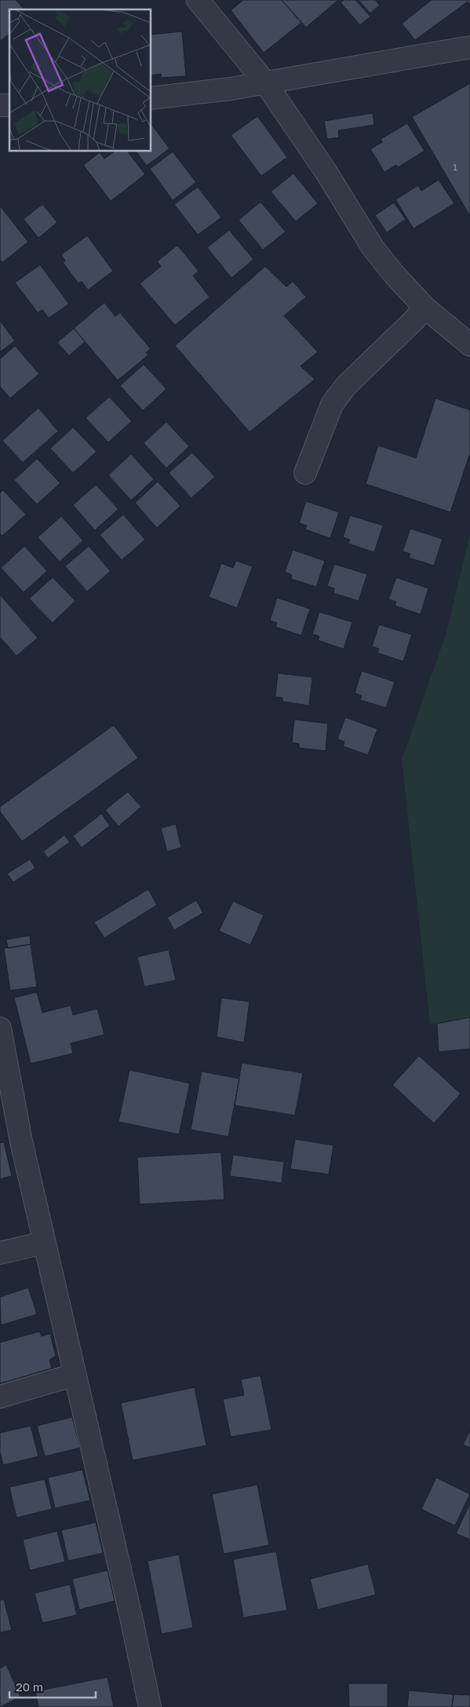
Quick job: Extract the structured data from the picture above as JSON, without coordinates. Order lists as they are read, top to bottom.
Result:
{
  "house_numbers": ["1"],
  "scale_bar": "20 m"
}
